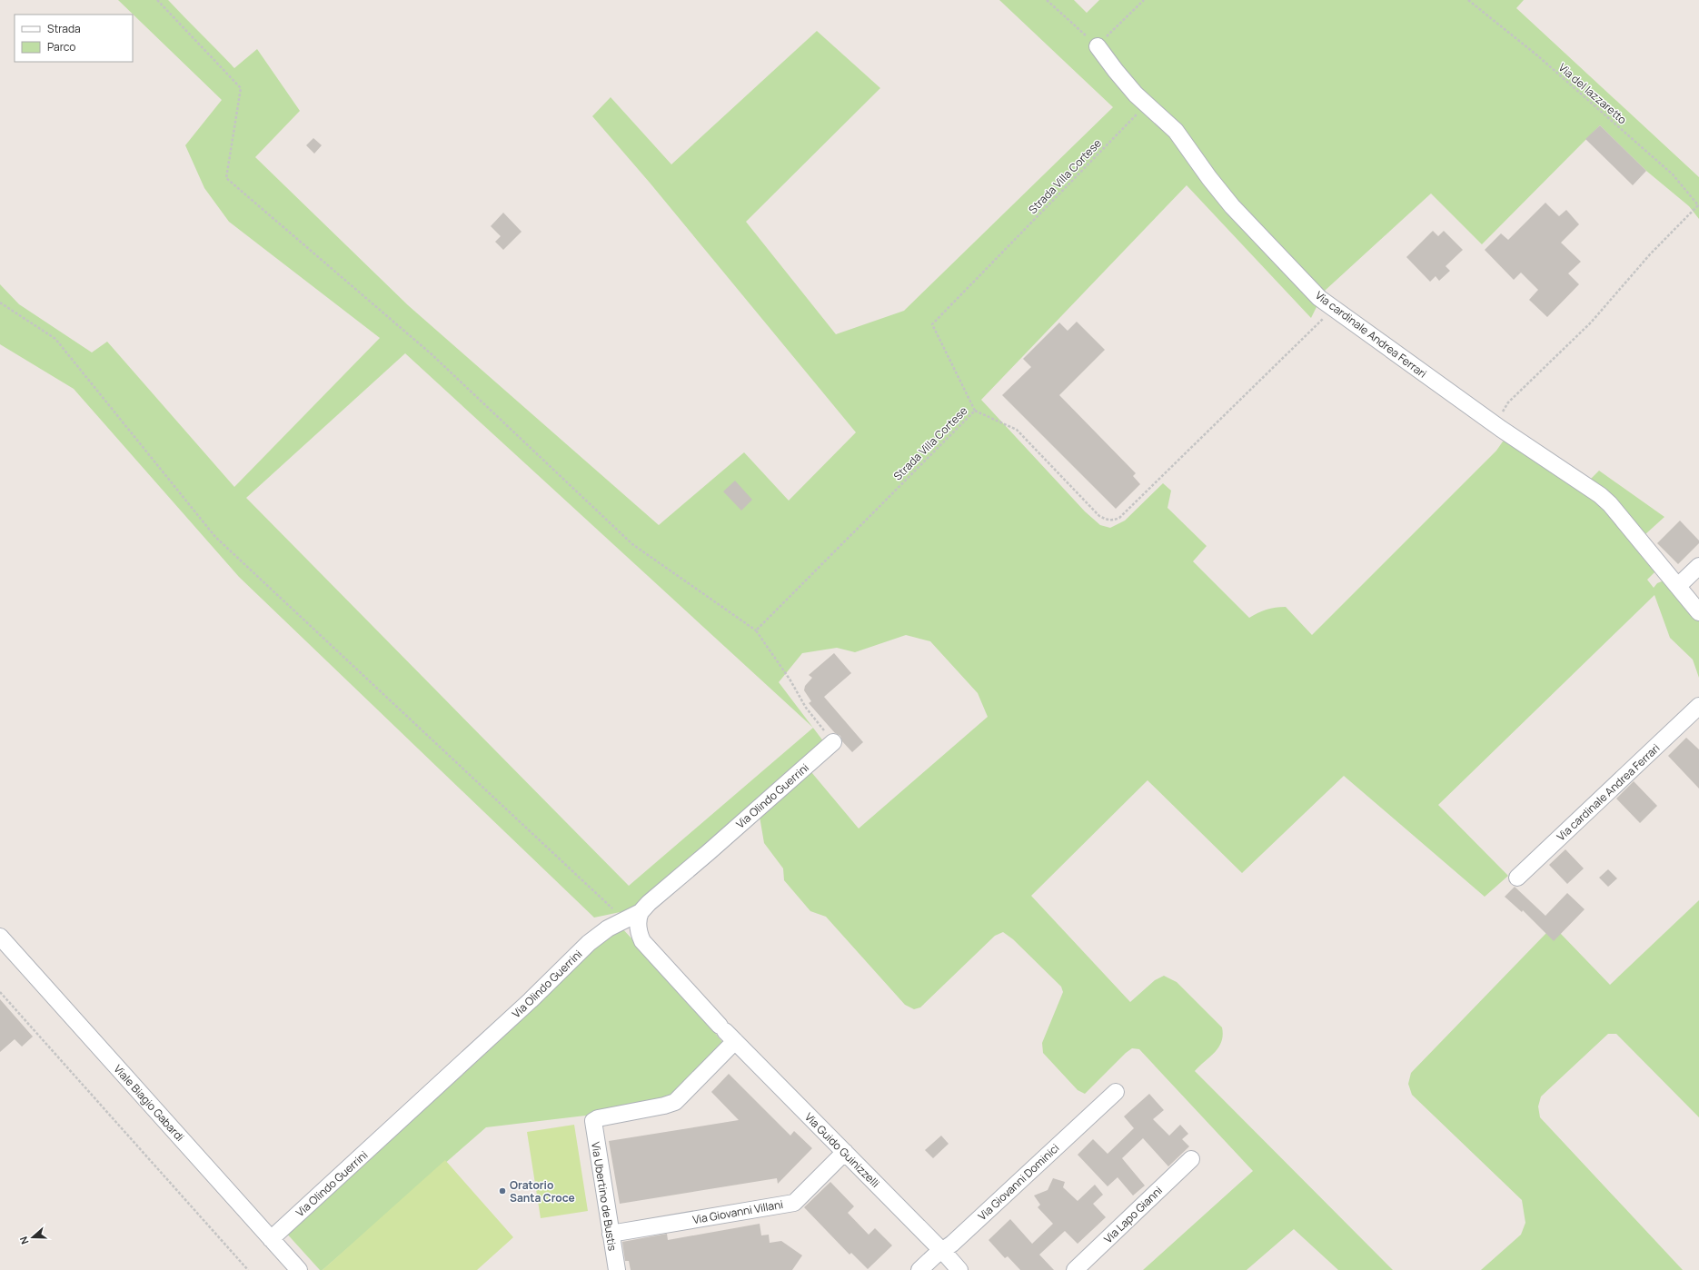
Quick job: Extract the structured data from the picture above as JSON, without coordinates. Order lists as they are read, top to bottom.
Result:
{
  "streets": {
    "street": [
      "Via cardinale Andrea Ferrari",
      "Via Olindo Guerrini",
      "Viale Biagio Gabardi",
      "Via Guido Guinizzelli",
      "Via Giovanni Dominici",
      "Via Ubertino de Bustis",
      "Via Giovanni Villani",
      "Via Lapo Gianni"
    ],
    "path": ["Via del lazzaretto", "Strada Villa Cortese"]
  },
  "crossings": [
    ["Strada Villa Cortese", "Via cardinale Andrea Ferrari"],
    ["Via Olindo Guerrini", "Viale Biagio Gabardi"],
    ["Via Olindo Guerrini", "Via Guido Guinizzelli"],
    ["Via Guido Guinizzelli", "Via Giovanni Dominici"],
    ["Via Guido Guinizzelli", "Via Ubertino de Bustis"],
    ["Via Guido Guinizzelli", "Via Giovanni Villani"],
    ["Via Ubertino de Bustis", "Via Giovanni Villani"]
  ],
  "places": ["Oratorio Santa Croce"],
  "legend": ["Strada", "Parco"],
  "north": "left"
}
